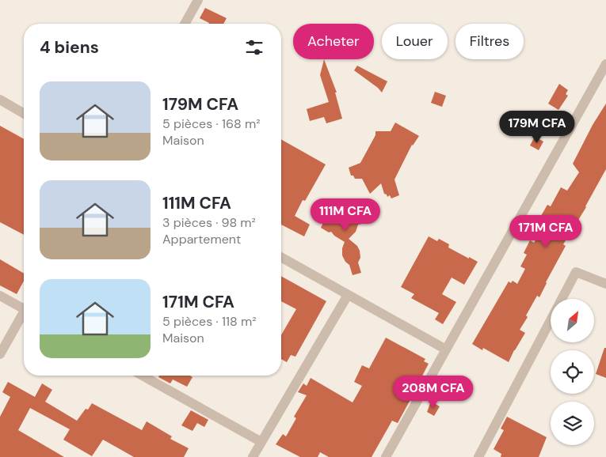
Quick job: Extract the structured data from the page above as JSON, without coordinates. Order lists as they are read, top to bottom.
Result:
{
  "north": "top right",
  "page": {
    "chip": ["Acheter", "Louer", "Filtres"],
    "heading": "4 biens",
    "list": [
      {
        "name": "179M CFA",
        "note": "5 pièces · 168 m² · Maison"
      },
      {
        "name": "111M CFA",
        "note": "3 pièces · 98 m² · Appartement"
      },
      {
        "name": "171M CFA",
        "note": "5 pièces · 118 m² · Maison"
      }
    ],
    "price": [
      "179M CFA",
      "111M CFA",
      "171M CFA",
      "208M CFA"
    ]
  }
}
